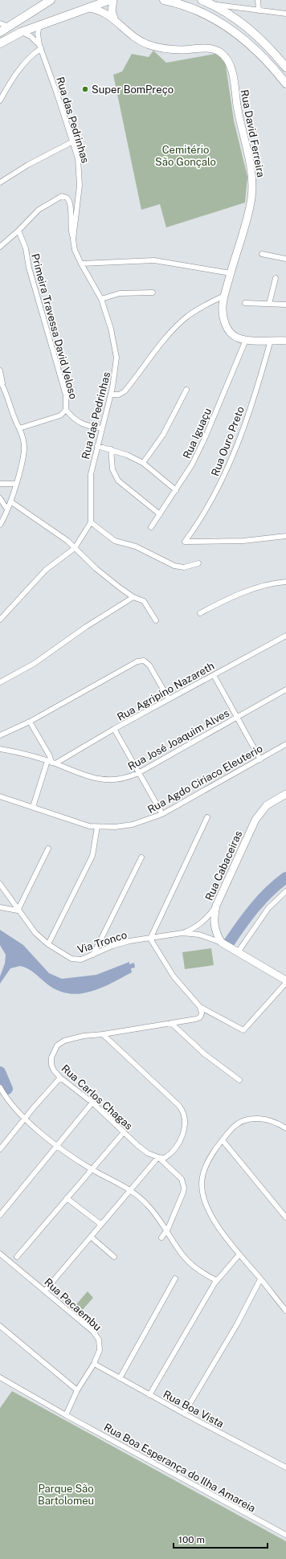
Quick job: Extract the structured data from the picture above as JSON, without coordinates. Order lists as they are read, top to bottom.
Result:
{
  "streets": {
    "main road": ["Rua David Ferreira", "Rua Cabaceiras"],
    "street": [
      "Rua das Pedrinhas",
      "Primeira Travessa David Veloso",
      "Rua Iguaçu",
      "Rua Ouro Preto",
      "Rua Agripino Nazareth",
      "Rua José Joaquim Alves",
      "Rua Agdo Ciriaco Eleuterio",
      "Via Tronco",
      "Rua Carlos Chagas",
      "Rua Pacaembu",
      "Rua Boa Vista",
      "Rua Boa Esperança do Ilha Amareia"
    ]
  },
  "crossings": [
    ["Rua David Ferreira", "Rua Iguaçu"],
    ["Rua David Ferreira", "Rua Ouro Preto"],
    ["Rua Agripino Nazareth", "Rua José Joaquim Alves"],
    ["Rua Cabaceiras", "Via Tronco"],
    ["Rua Pacaembu", "Rua Boa Vista"],
    ["Rua Pacaembu", "Rua Boa Esperança do Ilha Amareia"]
  ],
  "parks": ["Cemitério São Gonçalo", "Parque São Bartolomeu"],
  "places": ["Super BomPreço"],
  "scale_bar": "100 m"
}
